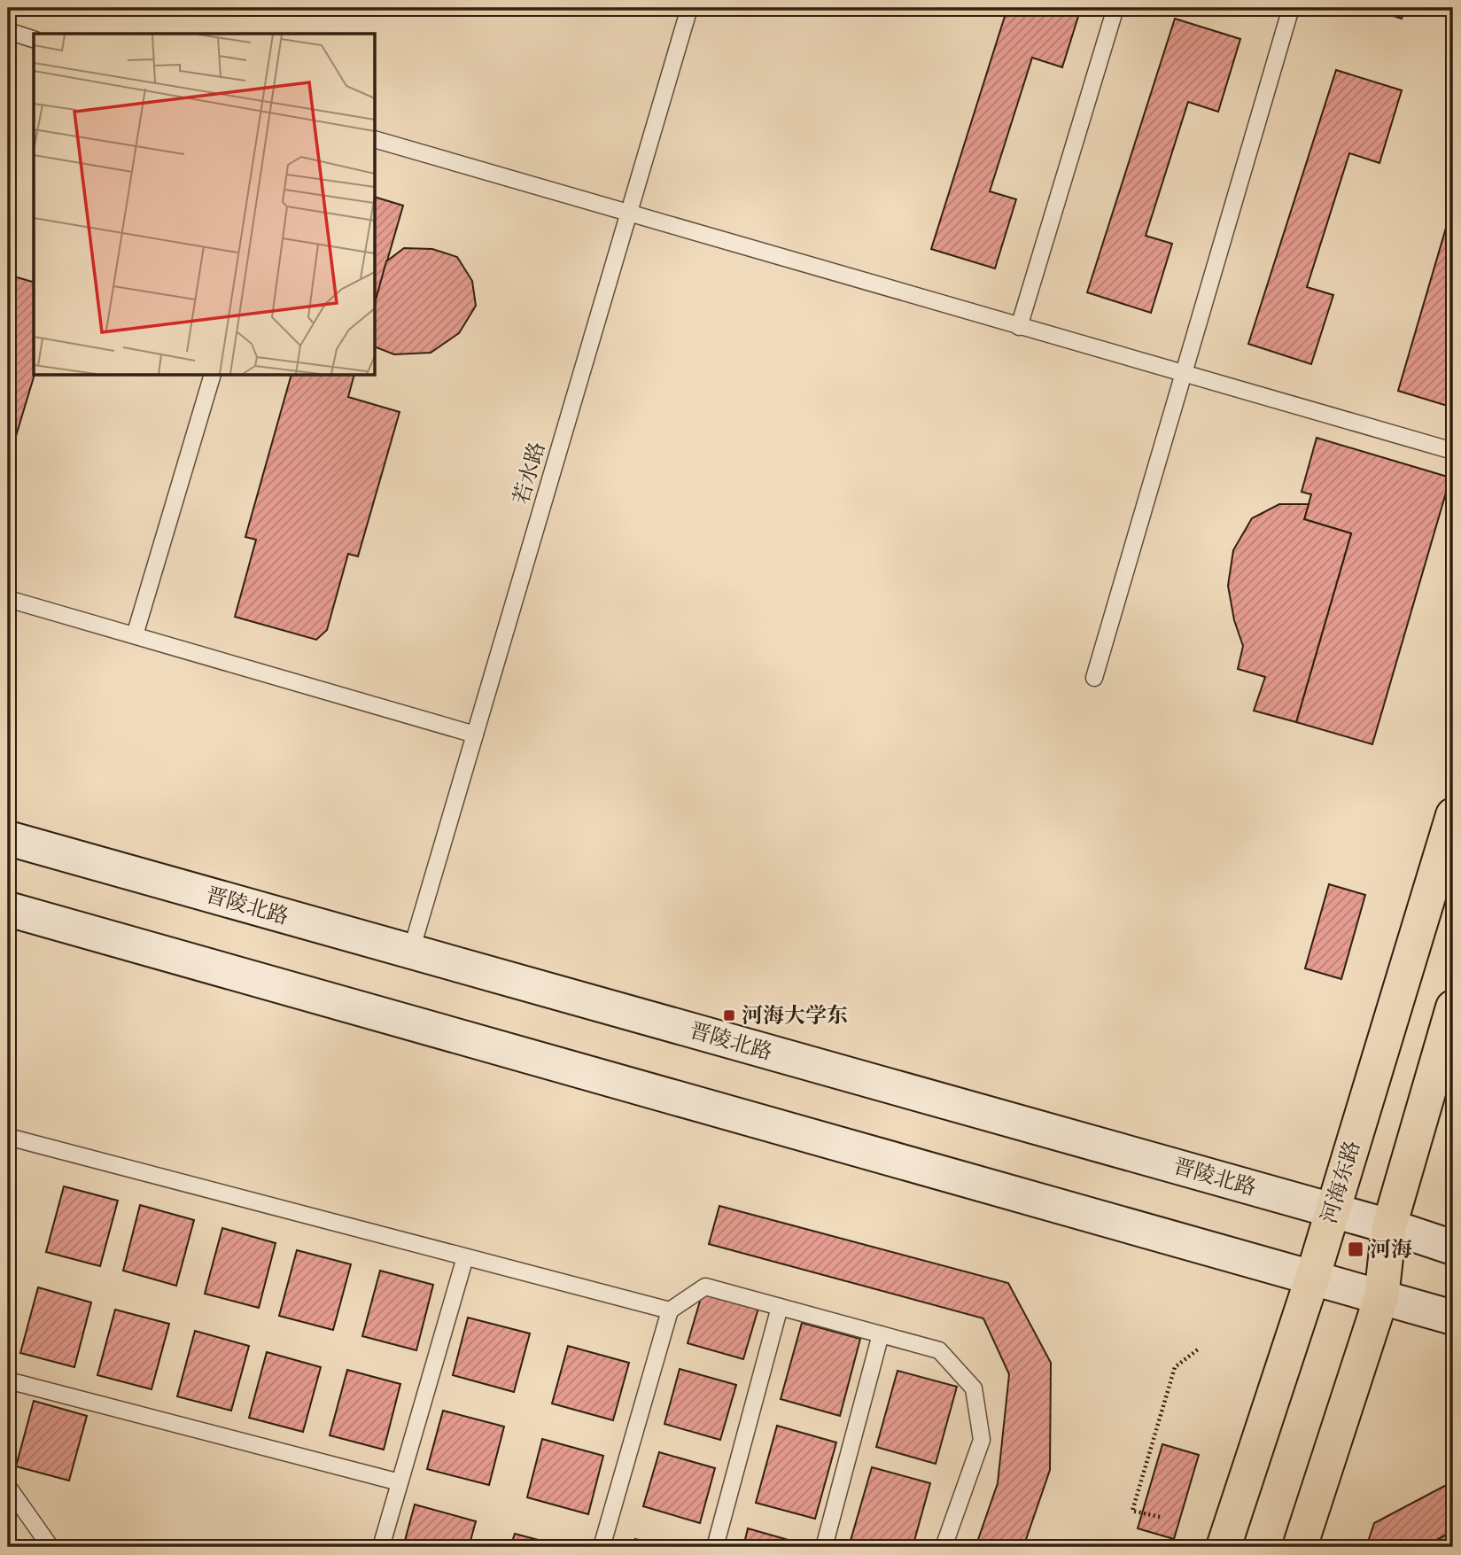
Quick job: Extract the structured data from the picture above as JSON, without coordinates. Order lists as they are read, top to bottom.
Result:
{
  "streets": {
    "main road": ["晋陵北路", "河海东路"],
    "lane": ["若水路"]
  },
  "crossings": [
    ["若水路", "晋陵北路"],
    ["晋陵北路", "河海东路"]
  ],
  "places": {
    "transit": ["河海大学东", "河海"]
  }
}
